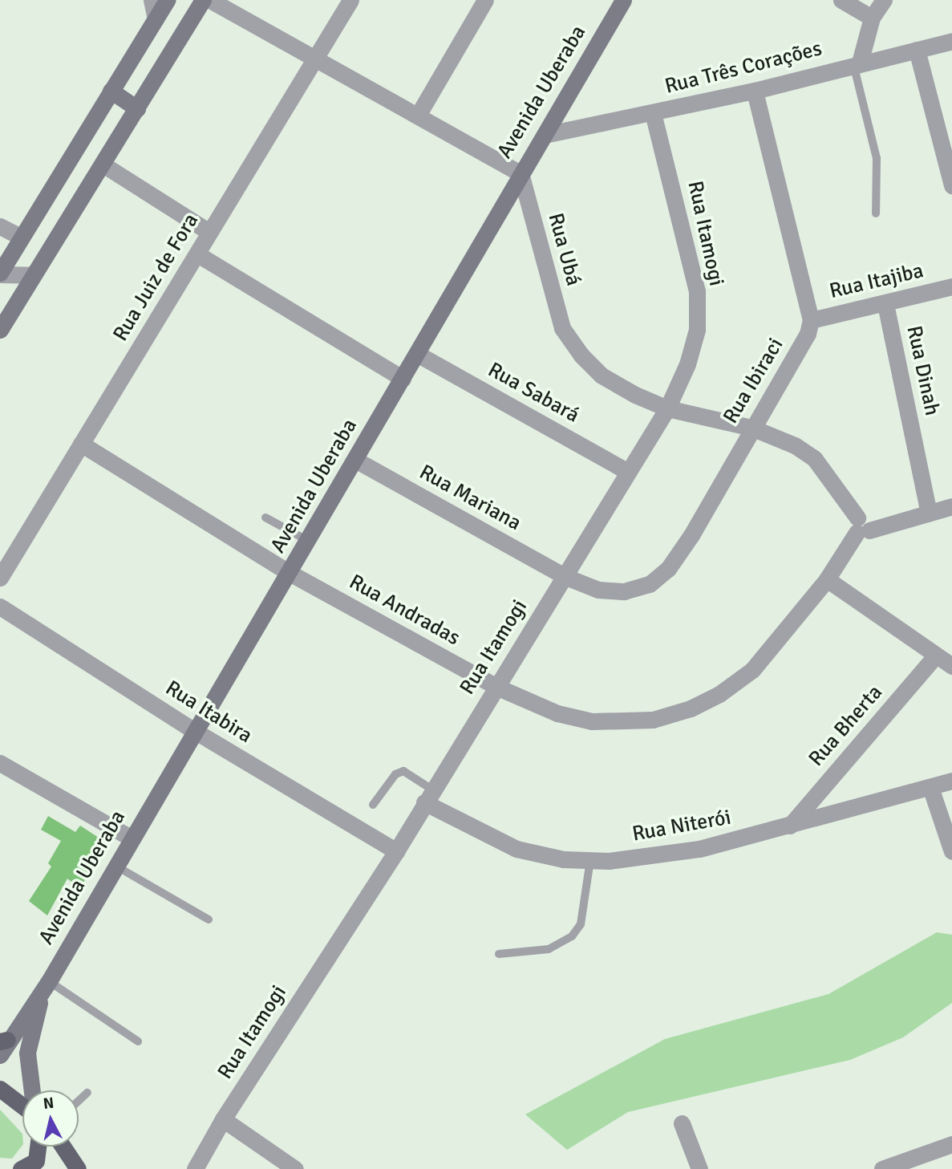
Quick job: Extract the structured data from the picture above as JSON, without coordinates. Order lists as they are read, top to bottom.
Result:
{
  "streets": {
    "street": [
      "Rua Três Corações",
      "Avenida Uberaba",
      "Rua Itamogi",
      "Rua Ubá",
      "Rua Juiz de Fora",
      "Rua Itajiba",
      "Rua Dinah",
      "Rua Ibiraci",
      "Rua Sabará",
      "Rua Mariana",
      "Rua Andradas",
      "Rua Itabira",
      "Rua Bherta",
      "Rua Niterói"
    ]
  },
  "crossings": [
    ["Rua Três Corações", "Avenida Uberaba"],
    ["Rua Três Corações", "Rua Itamogi"],
    ["Avenida Uberaba", "Rua Ubá"],
    ["Avenida Uberaba", "Rua Sabará"],
    ["Avenida Uberaba", "Rua Mariana"],
    ["Avenida Uberaba", "Rua Andradas"],
    ["Avenida Uberaba", "Rua Itabira"],
    ["Rua Itamogi", "Rua Ubá"],
    ["Rua Itamogi", "Rua Ibiraci"],
    ["Rua Itamogi", "Rua Sabará"],
    ["Rua Itamogi", "Rua Mariana"],
    ["Rua Itamogi", "Rua Andradas"],
    ["Rua Itamogi", "Rua Itabira"],
    ["Rua Itamogi", "Rua Niterói"],
    ["Rua Ubá", "Rua Ibiraci"],
    ["Rua Ubá", "Rua Andradas"],
    ["Rua Juiz de Fora", "Rua Andradas"],
    ["Rua Itajiba", "Rua Dinah"],
    ["Rua Itajiba", "Rua Ibiraci"],
    ["Rua Ibiraci", "Rua Mariana"],
    ["Rua Bherta", "Rua Niterói"]
  ],
  "north": "top"
}
